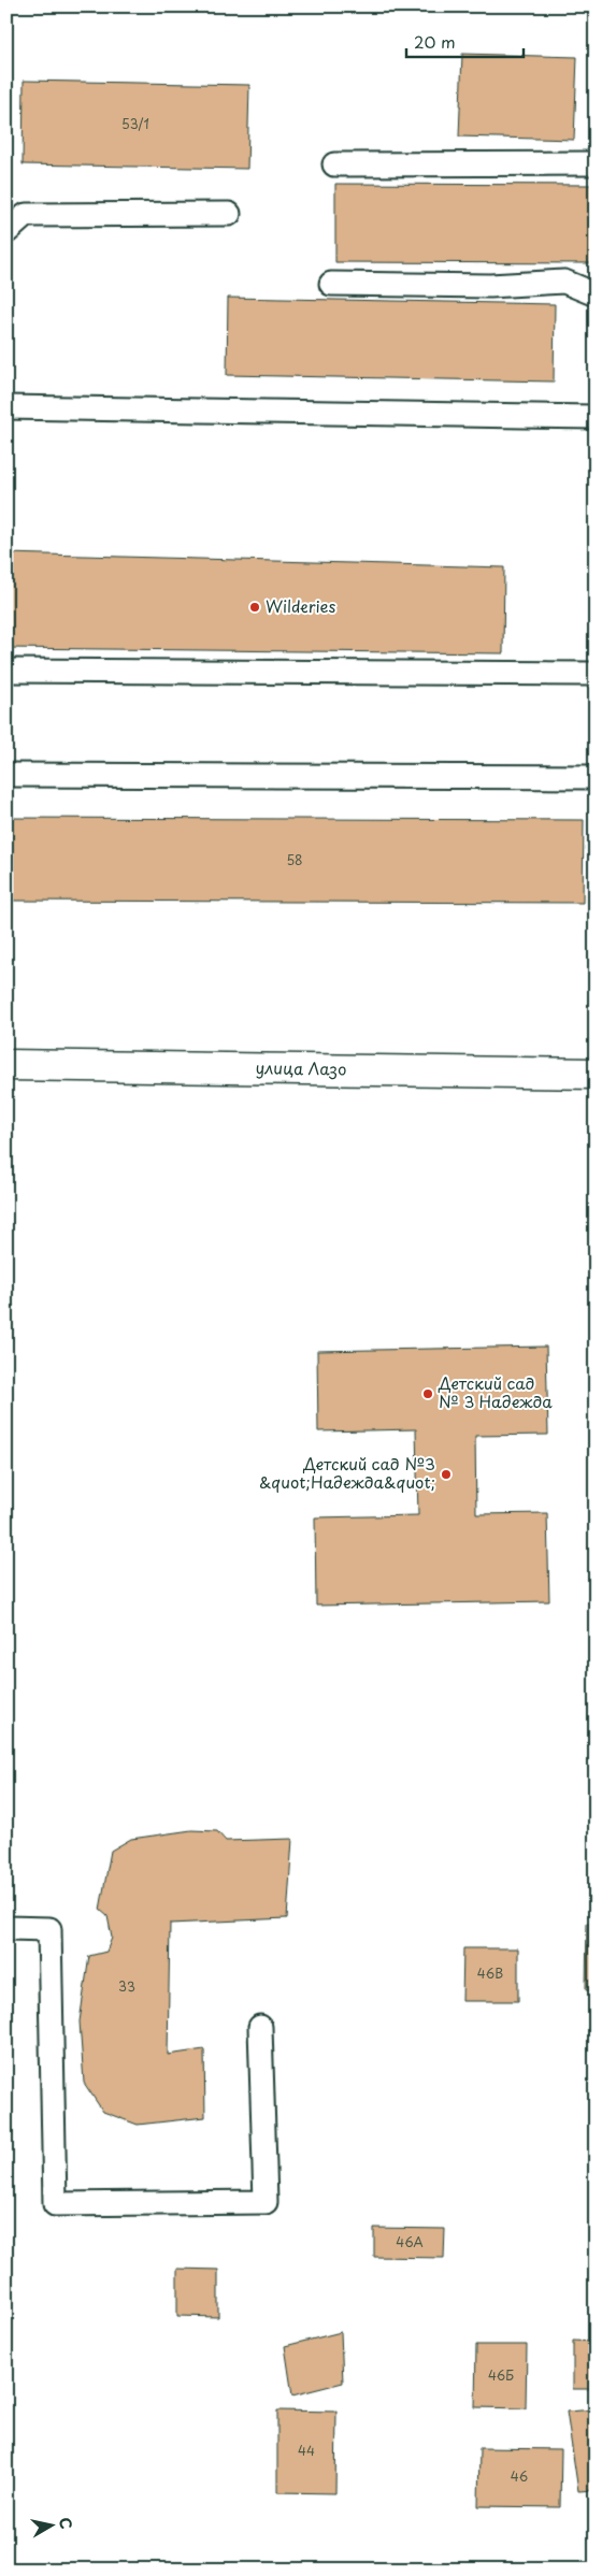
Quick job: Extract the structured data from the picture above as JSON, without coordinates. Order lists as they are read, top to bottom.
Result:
{
  "streets": {
    "main road": ["улица Лазо"]
  },
  "places": ["Wilderies", "Детский сад № 3 Надежда", "Детский сад №3 &quot;Надежда&quot;"],
  "house_numbers": [
    "53/1",
    "58",
    "46В",
    "33",
    "46А",
    "46Б",
    "44",
    "46"
  ],
  "scale_bar": "20 m",
  "north": "right"
}
